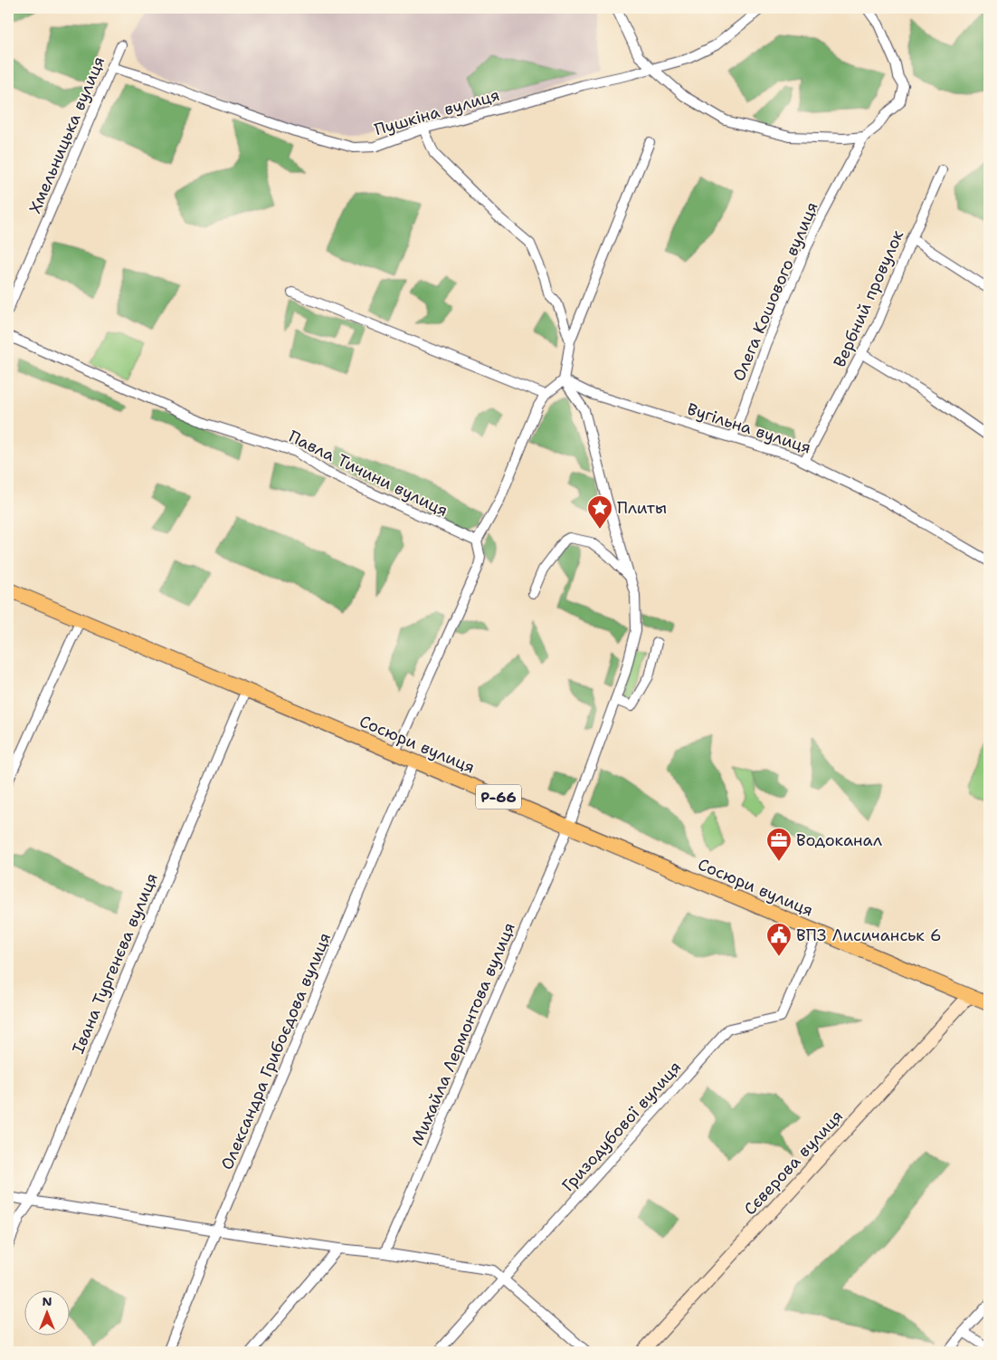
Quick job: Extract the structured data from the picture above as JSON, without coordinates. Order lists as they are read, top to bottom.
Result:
{
  "streets": {
    "main road": ["Сосюри вулиця", "Р-66", "Сєверова вулиця"],
    "street": [
      "Пушкіна вулиця",
      "Хмельницька вулиця",
      "Олега Кошового вулиця",
      "Вербний провулок",
      "Вугільна вулиця",
      "Павла Тичини вулиця",
      "Івана Тургенєва вулиця",
      "Михайла Лермонтова вулиця",
      "Олександра Грибоєдова вулиця",
      "Гризодубової вулиця"
    ]
  },
  "crossings": [
    ["Пушкіна вулиця", "Хмельницька вулиця"],
    ["Олега Кошового вулиця", "Вугільна вулиця"],
    ["Вербний провулок", "Вугільна вулиця"],
    ["Вугільна вулиця", "Михайла Лермонтова вулиця"],
    ["Сосюри вулиця", "Івана Тургенєва вулиця"],
    ["Сосюри вулиця", "Михайла Лермонтова вулиця"],
    ["Сосюри вулиця", "Олександра Грибоєдова вулиця"],
    ["Сосюри вулиця", "Гризодубової вулиця"],
    ["Сосюри вулиця", "Сєверова вулиця"]
  ],
  "places": {
    "place": ["Плиты"],
    "office": ["Водоканал"],
    "public building": ["ВПЗ Лисичанськ 6"]
  },
  "north": "top"
}
